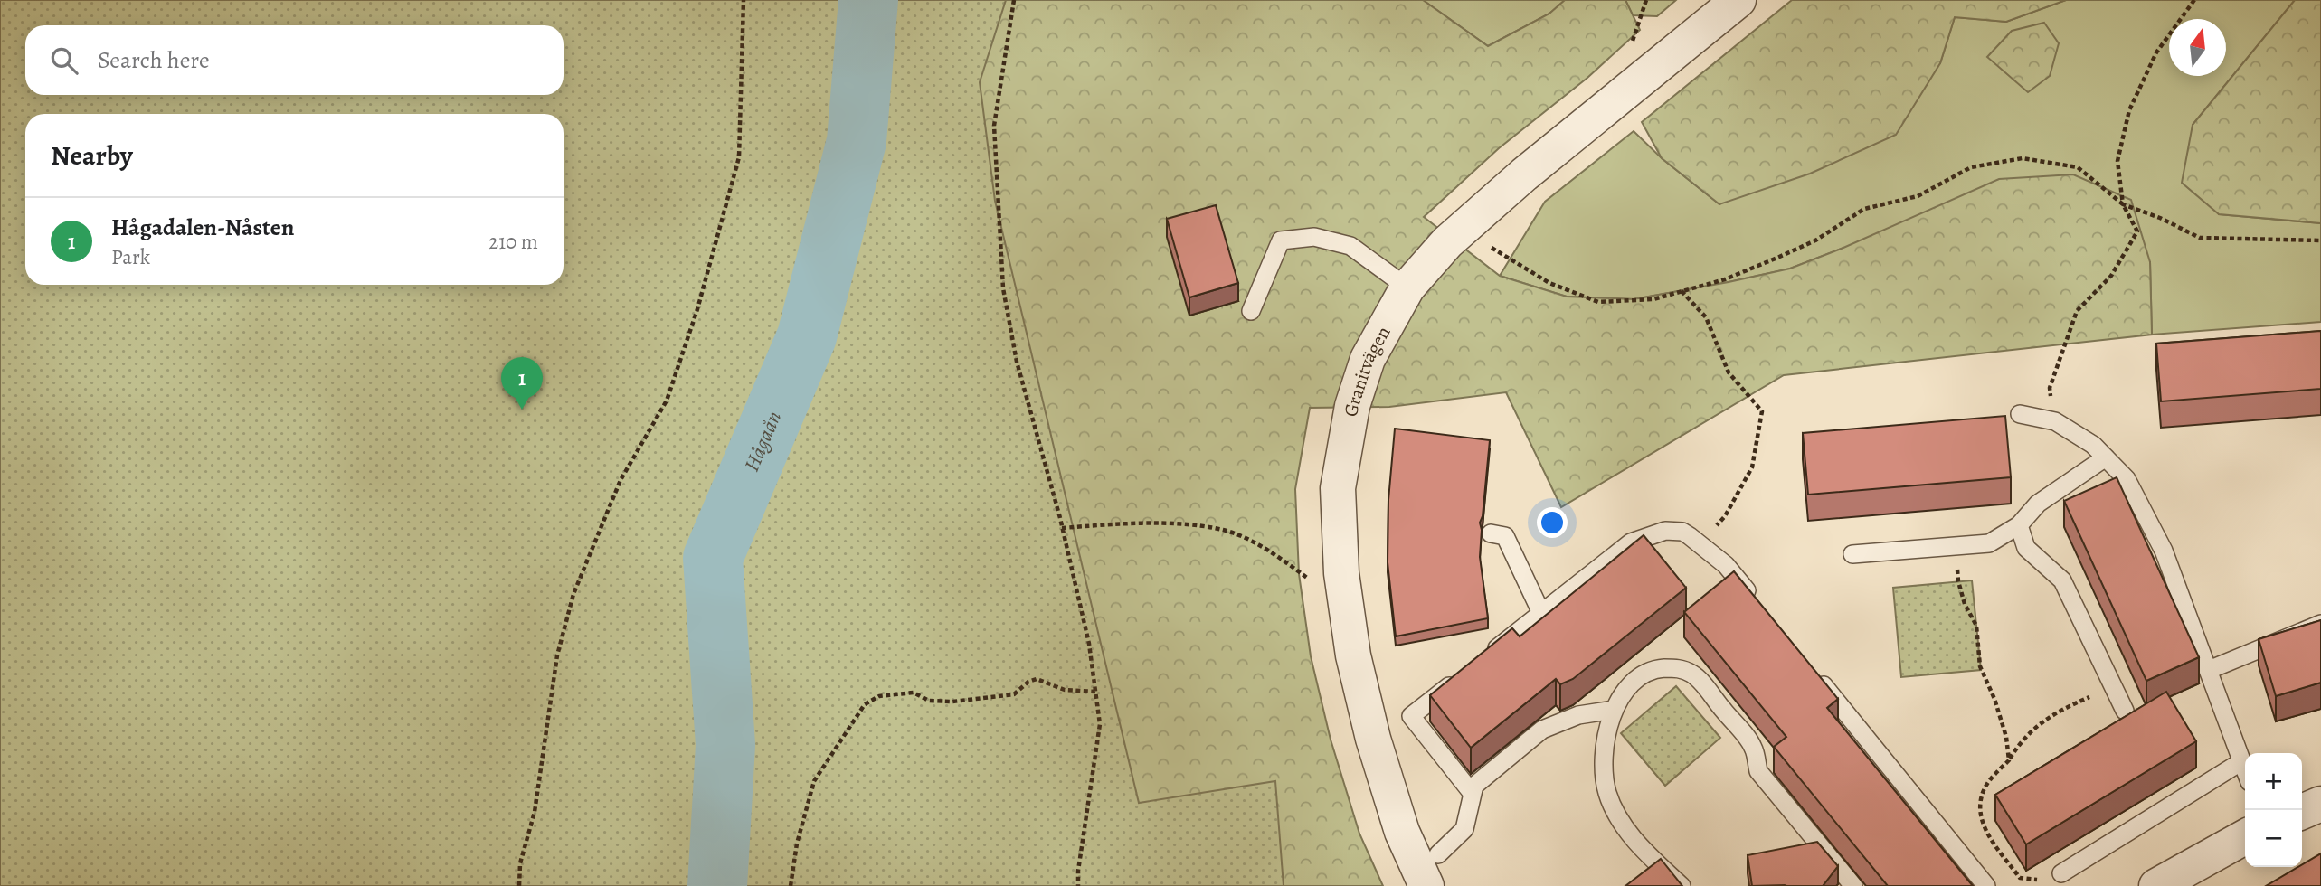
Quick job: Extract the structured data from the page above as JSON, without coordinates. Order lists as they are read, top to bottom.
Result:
{
  "streets": {
    "street": ["Granitvägen"]
  },
  "water": ["Hågaån"],
  "north": "top",
  "page": {
    "search": "Search here",
    "heading": "Nearby",
    "list": [
      {
        "mark": "1",
        "name": "Hågadalen-Nåsten",
        "note": "Park",
        "value": "210 m"
      }
    ],
    "pins": "1",
    "map_buttons": ["+", "−"]
  }
}
